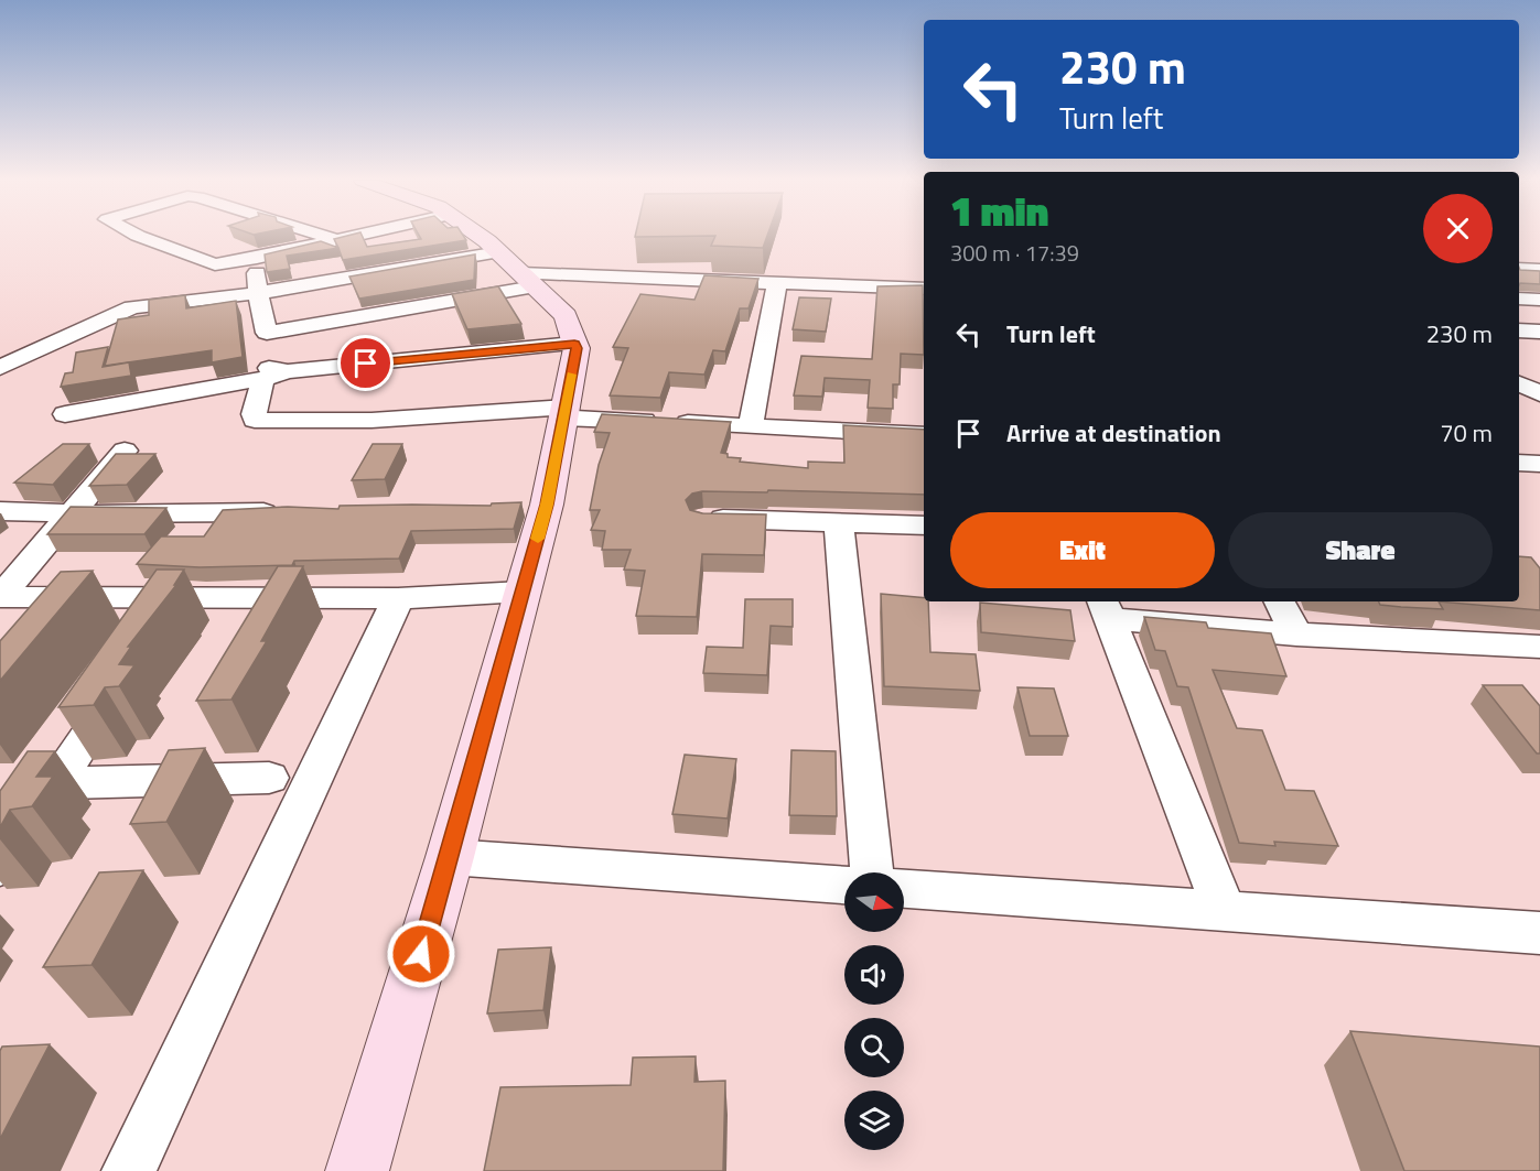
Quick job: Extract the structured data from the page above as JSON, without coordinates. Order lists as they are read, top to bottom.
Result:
{
  "north": "right",
  "page": {
    "turn": ["230 m", "Turn left"],
    "heading": ["1 min", "300 m · 17:39"],
    "list": [
      {
        "name": "Turn left",
        "value": "230 m"
      },
      {
        "name": "Arrive at destination",
        "value": "70 m"
      }
    ],
    "buttons": ["Exit", "Share"]
  }
}
